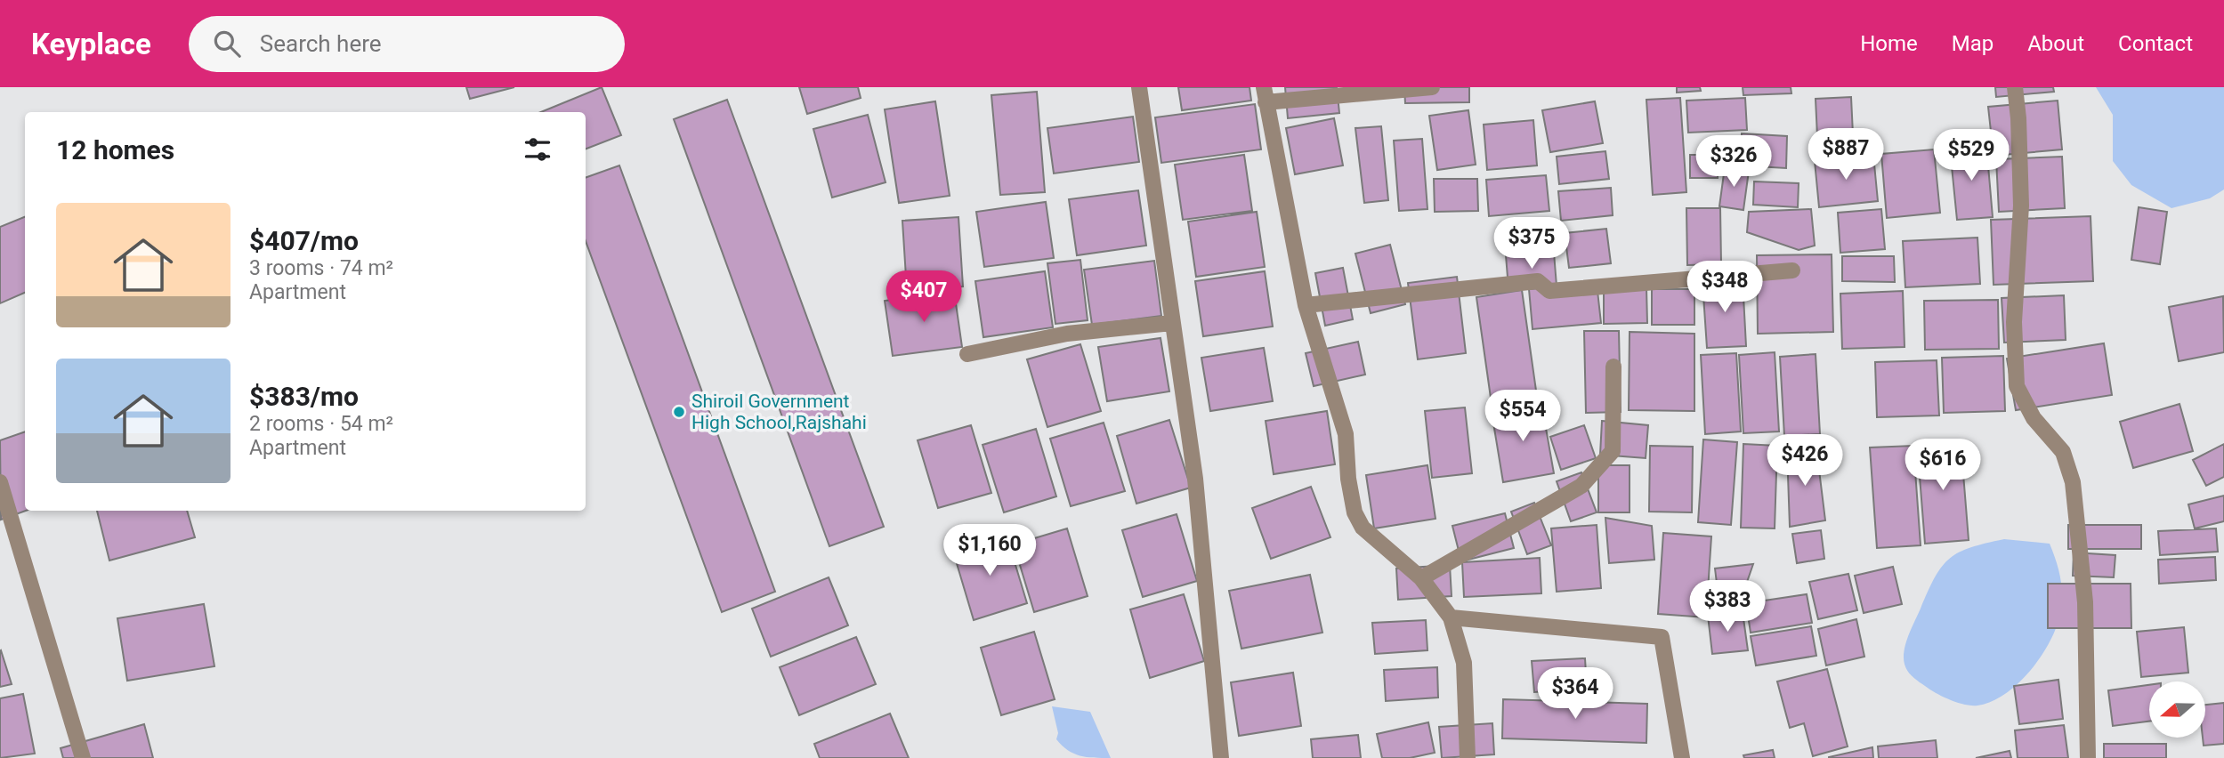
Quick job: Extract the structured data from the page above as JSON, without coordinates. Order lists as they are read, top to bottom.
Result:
{
  "places": ["Shiroil Government High School,Rajshahi"],
  "north": "left",
  "page": {
    "header": "Keyplace",
    "search": "Search here",
    "nav": [
      "Home",
      "Map",
      "About",
      "Contact"
    ],
    "heading": "12 homes",
    "price": [
      "$887",
      "$529",
      "$326",
      "$375",
      "$348",
      "$407",
      "$554",
      "$426",
      "$616",
      "$1,160",
      "$383",
      "$364"
    ],
    "list": [
      {
        "name": "$407/mo",
        "note": "3 rooms · 74 m² · Apartment"
      },
      {
        "name": "$383/mo",
        "note": "2 rooms · 54 m² · Apartment"
      }
    ]
  }
}
